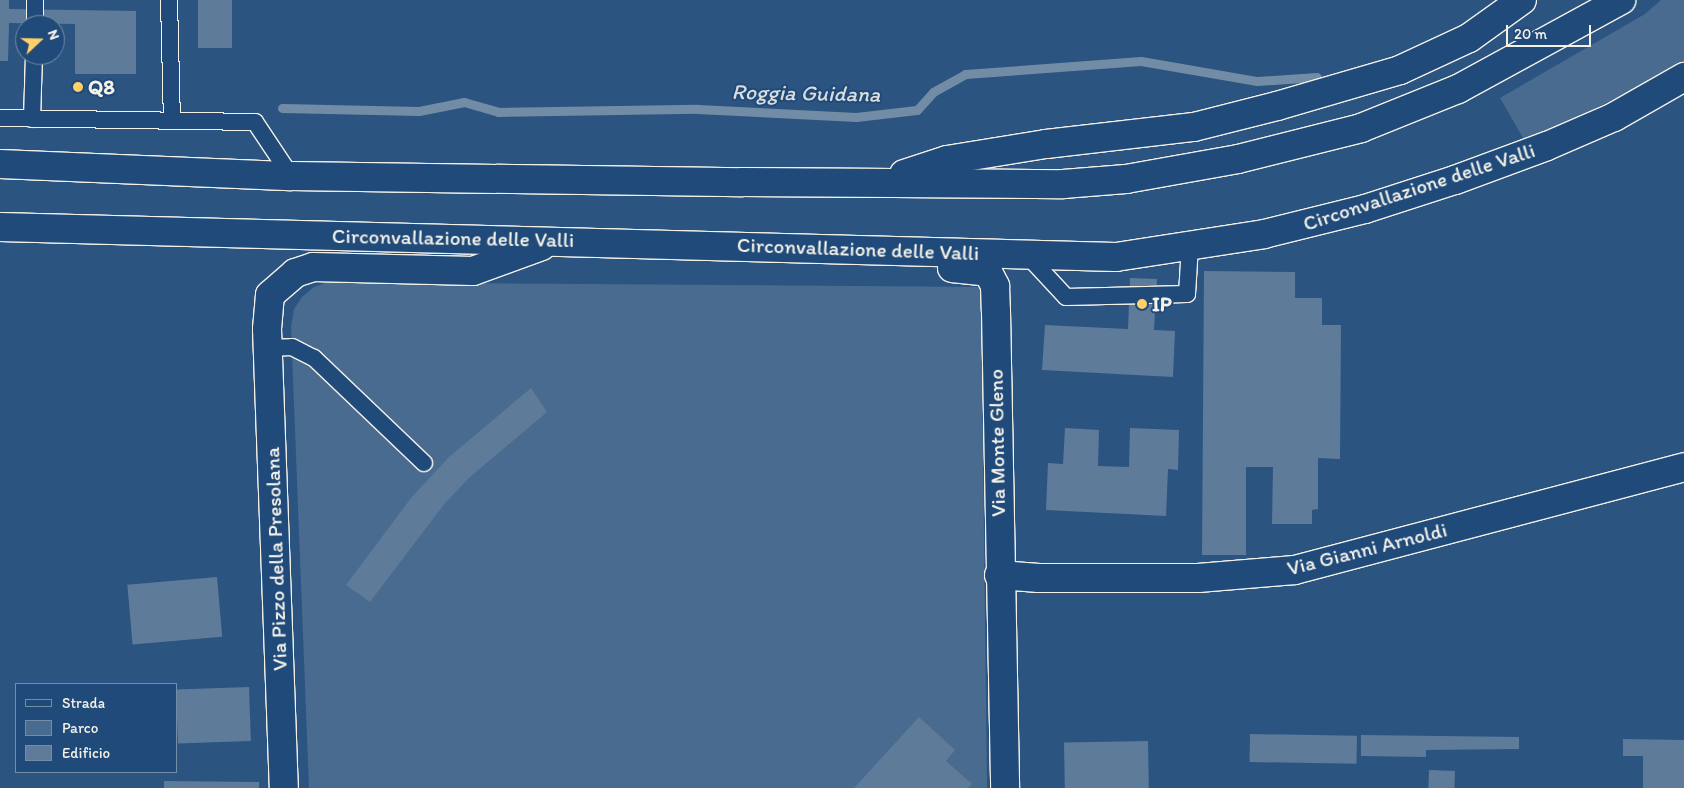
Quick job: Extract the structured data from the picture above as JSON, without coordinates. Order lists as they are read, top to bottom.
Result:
{
  "streets": {
    "main road": [
      "Circonvallazione delle Valli",
      "Via Monte Gleno",
      "Via Gianni Arnoldi",
      "Via Pizzo della Presolana"
    ]
  },
  "crossings": [
    ["Circonvallazione delle Valli", "Via Monte Gleno"],
    ["Circonvallazione delle Valli", "Via Pizzo della Presolana"],
    ["Via Monte Gleno", "Via Gianni Arnoldi"]
  ],
  "water": ["Roggia Guidana"],
  "places": ["Q8", "IP"],
  "legend": ["Strada", "Parco", "Edificio"],
  "scale_bar": "20 m",
  "north": "right"
}
